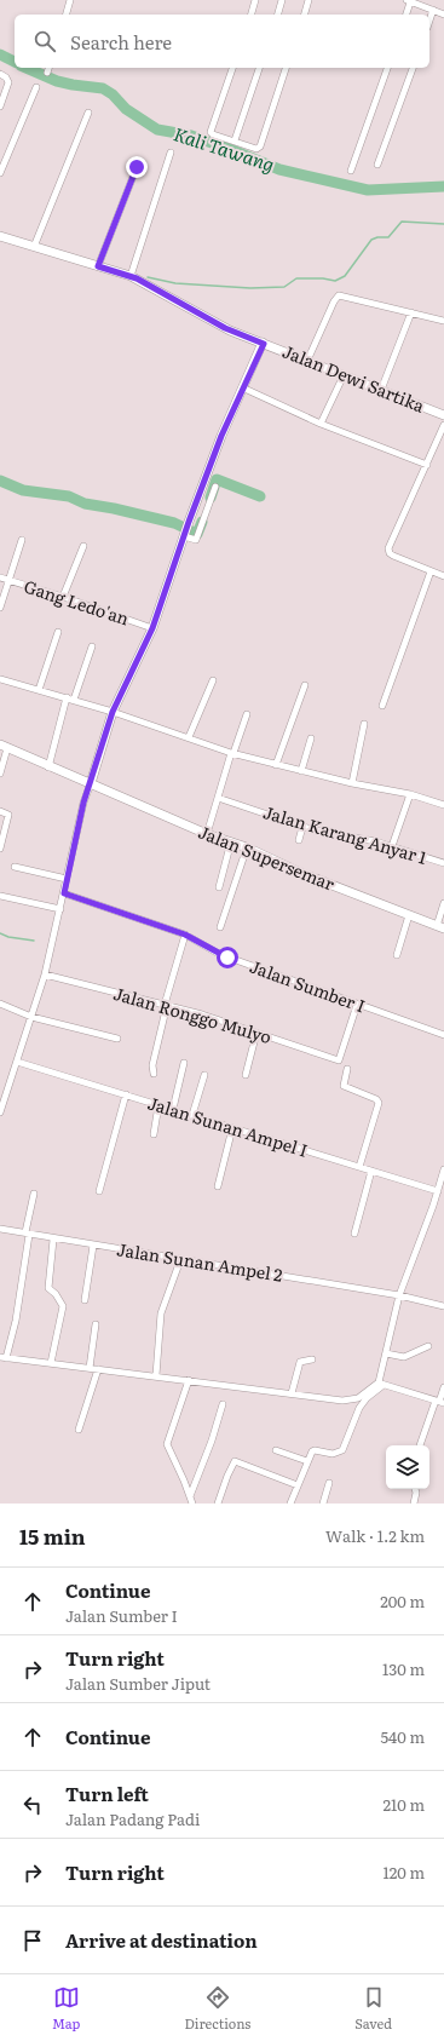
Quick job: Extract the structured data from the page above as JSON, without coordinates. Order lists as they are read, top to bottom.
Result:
{
  "streets": {
    "main road": ["Jalan Dewi Sartika", "Jalan Supersemar"],
    "street": [
      "Gang Ledo'an",
      "Jalan Karang Anyar 1",
      "Jalan Sumber I",
      "Jalan Ronggo Mulyo",
      "Jalan Sunan Ampel I",
      "Jalan Sunan Ampel 2"
    ]
  },
  "crossings": [
    ["Jalan Sumber I", "Jalan Ronggo Mulyo"]
  ],
  "water": ["Kali Tawang"],
  "page": {
    "search": "Search here",
    "heading": ["15 min", "Walk · 1.2 km"],
    "list": [
      ["Continue", "Jalan Sumber I", "200 m"],
      ["Turn right", "Jalan Sumber Jiput", "130 m"],
      ["Continue", "540 m"],
      ["Turn left", "Jalan Padang Padi", "210 m"],
      ["Turn right", "120 m"],
      "Arrive at destination"
    ],
    "nav": ["Map", "Directions", "Saved"]
  }
}
